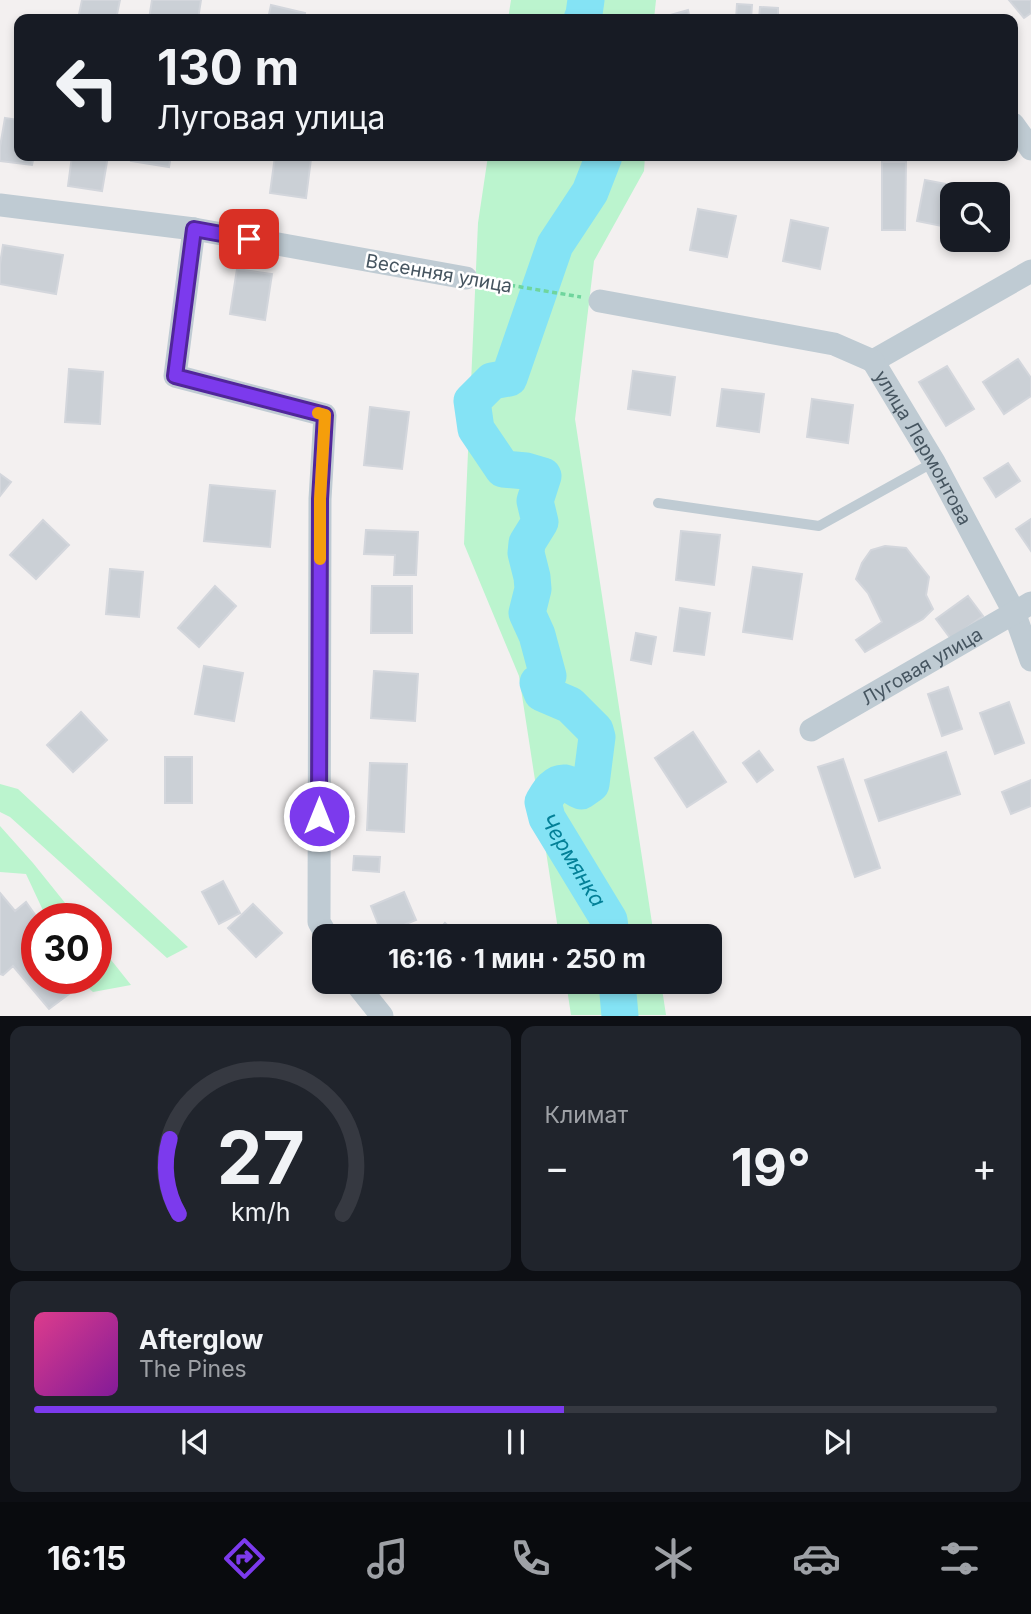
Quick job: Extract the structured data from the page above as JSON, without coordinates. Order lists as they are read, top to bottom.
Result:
{
  "streets": {
    "street": ["Весенняя улица", "улица Лермонтова", "Луговая улица"]
  },
  "crossings": [
    ["улица Лермонтова", "Луговая улица"]
  ],
  "water": ["Чермянка"],
  "page": {
    "turn": ["130 m", "Луговая улица"],
    "limit": "30",
    "trip": "16:16 · 1 мин · 250 m",
    "tile": "Климат",
    "heat": ["−", "19°", "+"],
    "song": ["Afterglow", "The Pines"],
    "tabs": "16:15",
    "gauge": ["27", "km/h"]
  }
}
